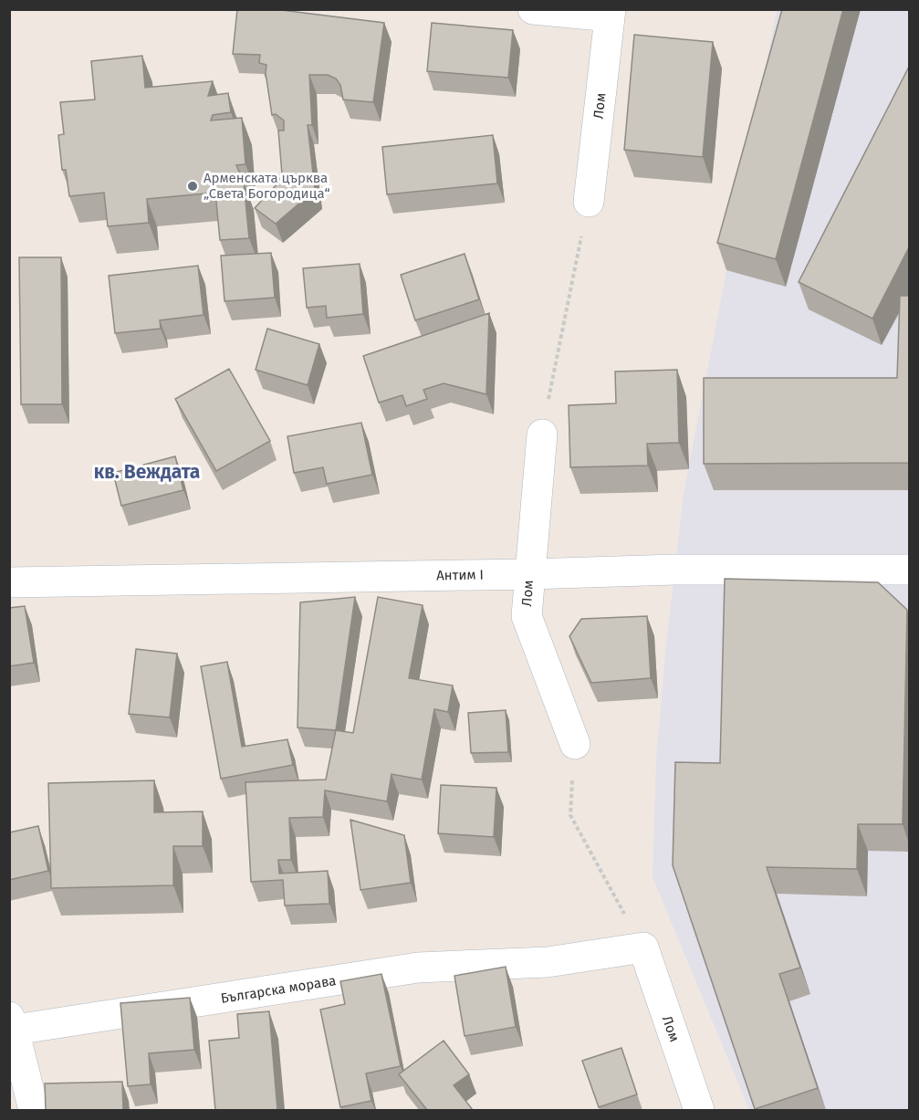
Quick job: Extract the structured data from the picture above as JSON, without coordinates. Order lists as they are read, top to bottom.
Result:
{
  "streets": {
    "street": ["Лом", "Антим I", "Българска морава"]
  },
  "crossings": [
    ["Лом", "Антим I"],
    ["Лом", "Българска морава"]
  ],
  "districts": ["кв. Веждата"],
  "places": ["Арменската църква „Света Богородица“"]
}
